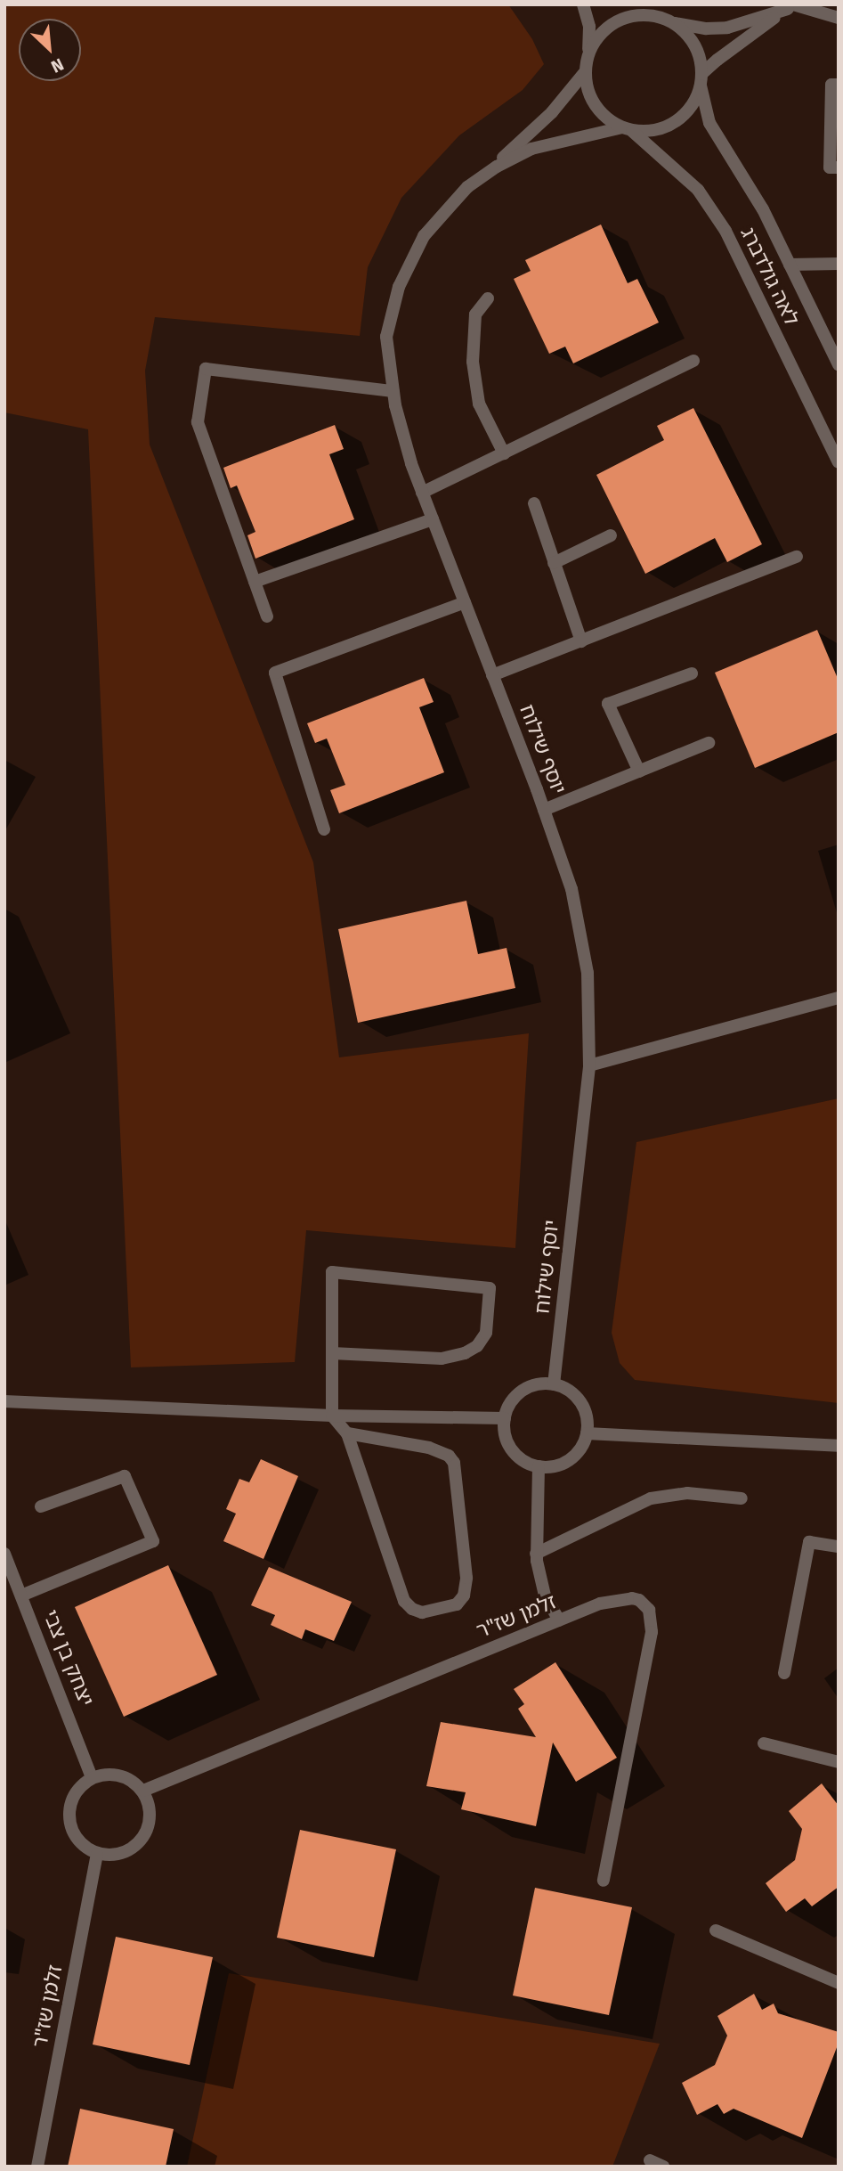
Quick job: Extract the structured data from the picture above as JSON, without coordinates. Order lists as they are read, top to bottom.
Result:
{
  "streets": {
    "street": [
      "לאה גולדברג",
      "יוסף שילוח",
      "זלמן שז\"ר",
      "יצחק בן צבי"
    ]
  },
  "crossings": [
    ["זלמן שז\"ר", "יצחק בן צבי"]
  ],
  "north": "bottom right"
}
